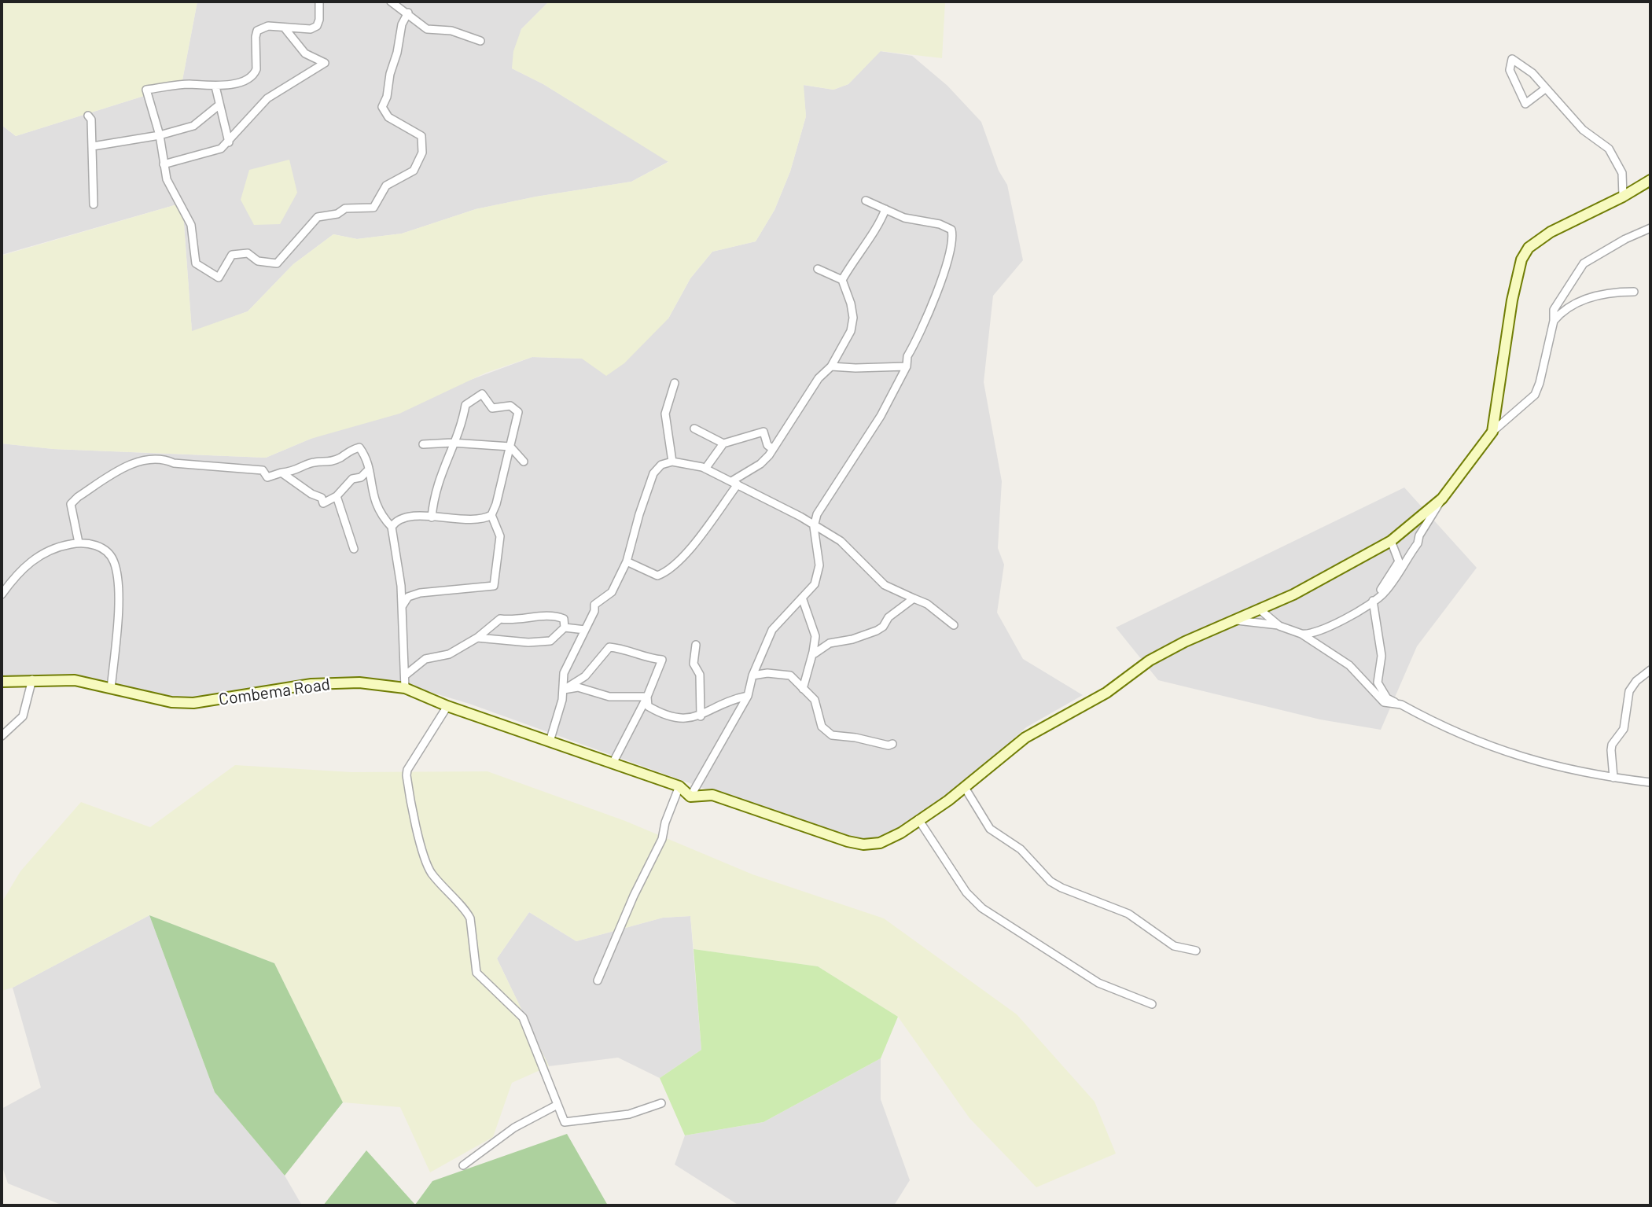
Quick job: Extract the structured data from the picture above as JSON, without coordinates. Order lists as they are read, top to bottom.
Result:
{
  "streets": {
    "street": ["Combema Road"]
  }
}
